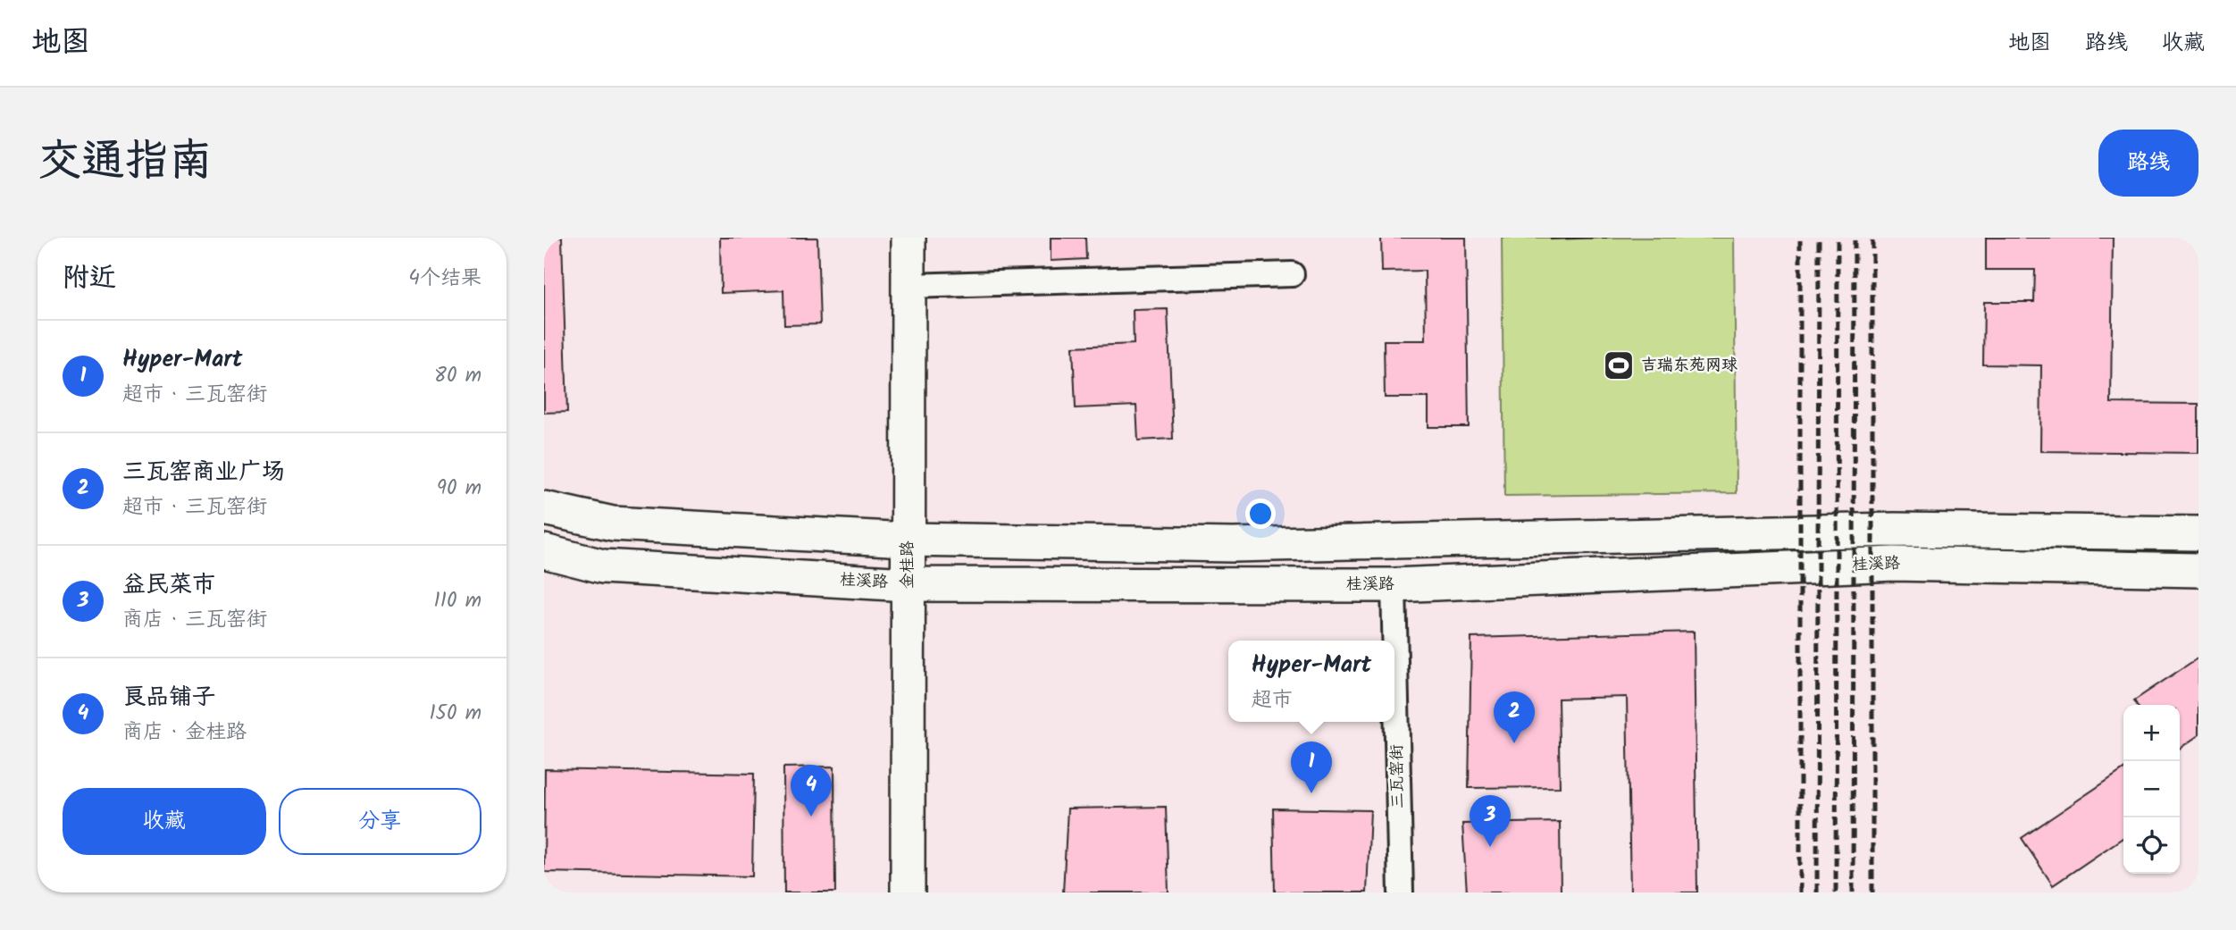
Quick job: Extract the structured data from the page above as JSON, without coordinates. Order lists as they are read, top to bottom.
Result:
{
  "streets": {
    "main road": ["金桂路", "桂溪路"],
    "street": ["三瓦窑街"]
  },
  "crossings": [
    ["金桂路", "桂溪路"],
    ["桂溪路", "三瓦窑街"]
  ],
  "places": {
    "sports": ["吉瑞东苑网球"]
  },
  "page": {
    "header": "地图",
    "nav": ["地图", "路线", "收藏"],
    "title": "交通指南",
    "buttons": [
      "路线",
      ["收藏", "分享"]
    ],
    "heading": ["附近", "4个结果"],
    "list": [
      {
        "mark": "1",
        "name": "Hyper-Mart",
        "note": "超市 · 三瓦窑街",
        "value": "80 m"
      },
      {
        "mark": "2",
        "name": "三瓦窑商业广场",
        "note": "超市 · 三瓦窑街",
        "value": "90 m"
      },
      {
        "mark": "3",
        "name": "益民菜市",
        "note": "商店 · 三瓦窑街",
        "value": "110 m"
      },
      {
        "mark": "4",
        "name": "良品铺子",
        "note": "商店 · 金桂路",
        "value": "150 m"
      }
    ],
    "popup": ["Hyper-Mart", "超市"],
    "pins": [
      "2",
      "1",
      "4",
      "3"
    ],
    "map_buttons": ["+", "−"]
  }
}
